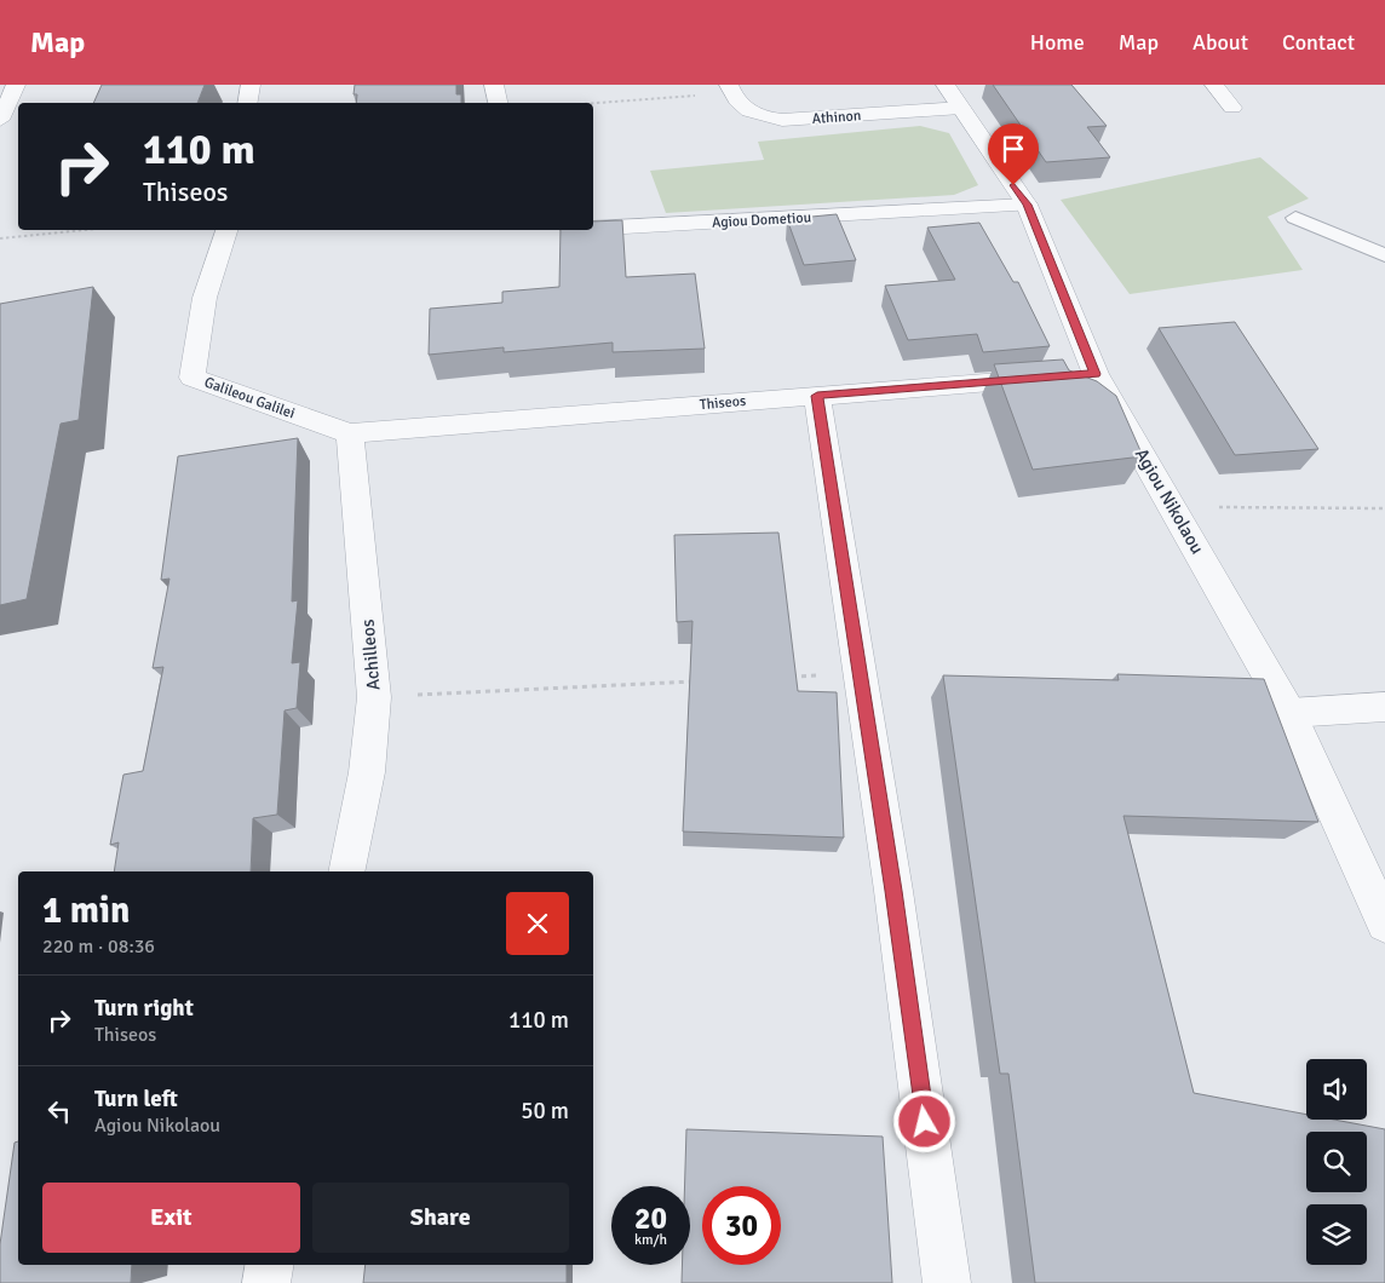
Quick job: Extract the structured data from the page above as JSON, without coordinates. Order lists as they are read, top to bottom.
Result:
{
  "streets": {
    "street": [
      "Athinon",
      "Agiou Dometiou",
      "Galileou Galilei",
      "Thiseos",
      "Agiou Nikolaou",
      "Achilleos"
    ]
  },
  "crossings": [
    ["Athinon", "Agiou Nikolaou"],
    ["Agiou Dometiou", "Agiou Nikolaou"],
    ["Galileou Galilei", "Thiseos"],
    ["Galileou Galilei", "Achilleos"],
    ["Thiseos", "Agiou Nikolaou"],
    ["Thiseos", "Achilleos"]
  ],
  "page": {
    "header": "Map",
    "nav": [
      "Home",
      "Map",
      "About",
      "Contact"
    ],
    "turn": ["110 m", "Thiseos"],
    "heading": ["1 min", "220 m · 08:36"],
    "list": [
      {
        "name": "Turn right",
        "note": "Thiseos",
        "value": "110 m"
      },
      {
        "name": "Turn left",
        "note": "Agiou Nikolaou",
        "value": "50 m"
      }
    ],
    "buttons": ["Exit", "Share"],
    "speed": "20 km/h",
    "limit": "30"
  }
}
